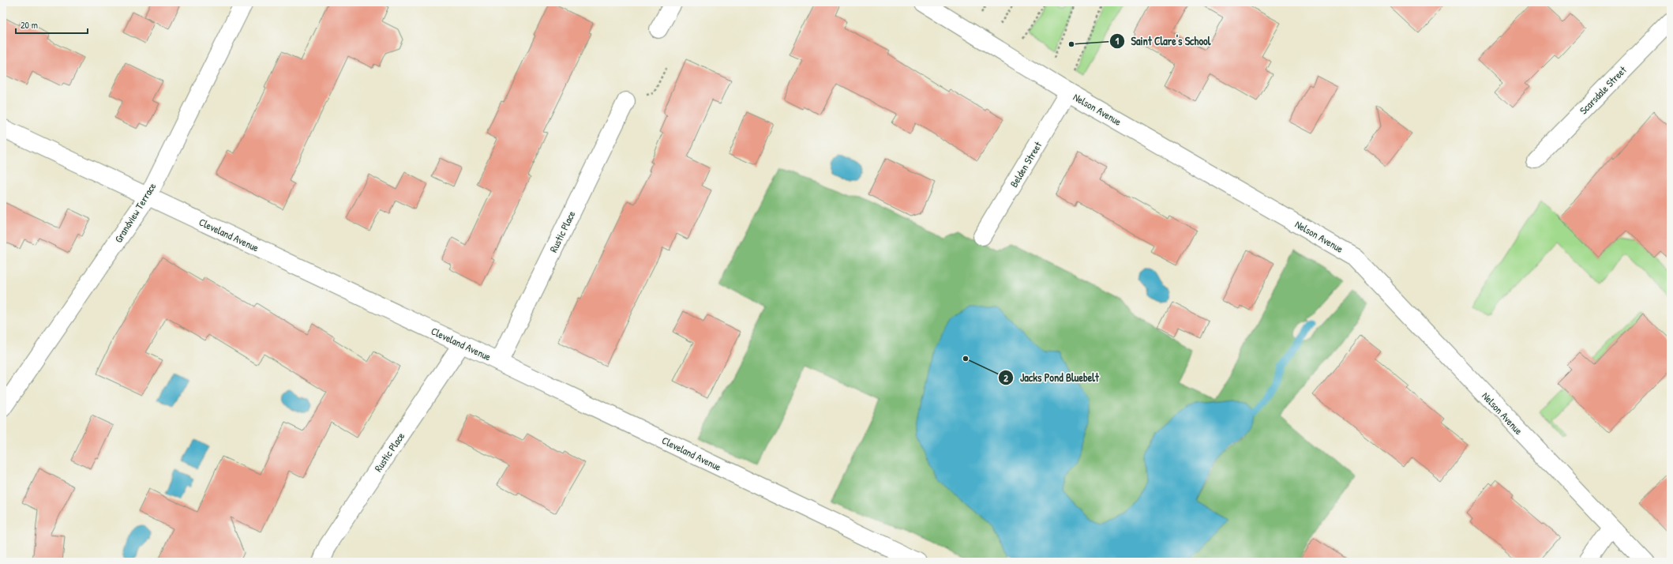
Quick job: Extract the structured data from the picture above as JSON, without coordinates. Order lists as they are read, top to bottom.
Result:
{
  "streets": {
    "street": [
      "Scarsdale Street",
      "Nelson Avenue",
      "Belden Street",
      "Grandview Terrace",
      "Rustic Place",
      "Cleveland Avenue"
    ]
  },
  "crossings": [
    ["Nelson Avenue", "Belden Street"],
    ["Grandview Terrace", "Cleveland Avenue"],
    ["Rustic Place", "Cleveland Avenue"]
  ],
  "places": ["Saint Clare's School", "Jacks Pond Bluebelt"],
  "scale_bar": "20 m"
}
